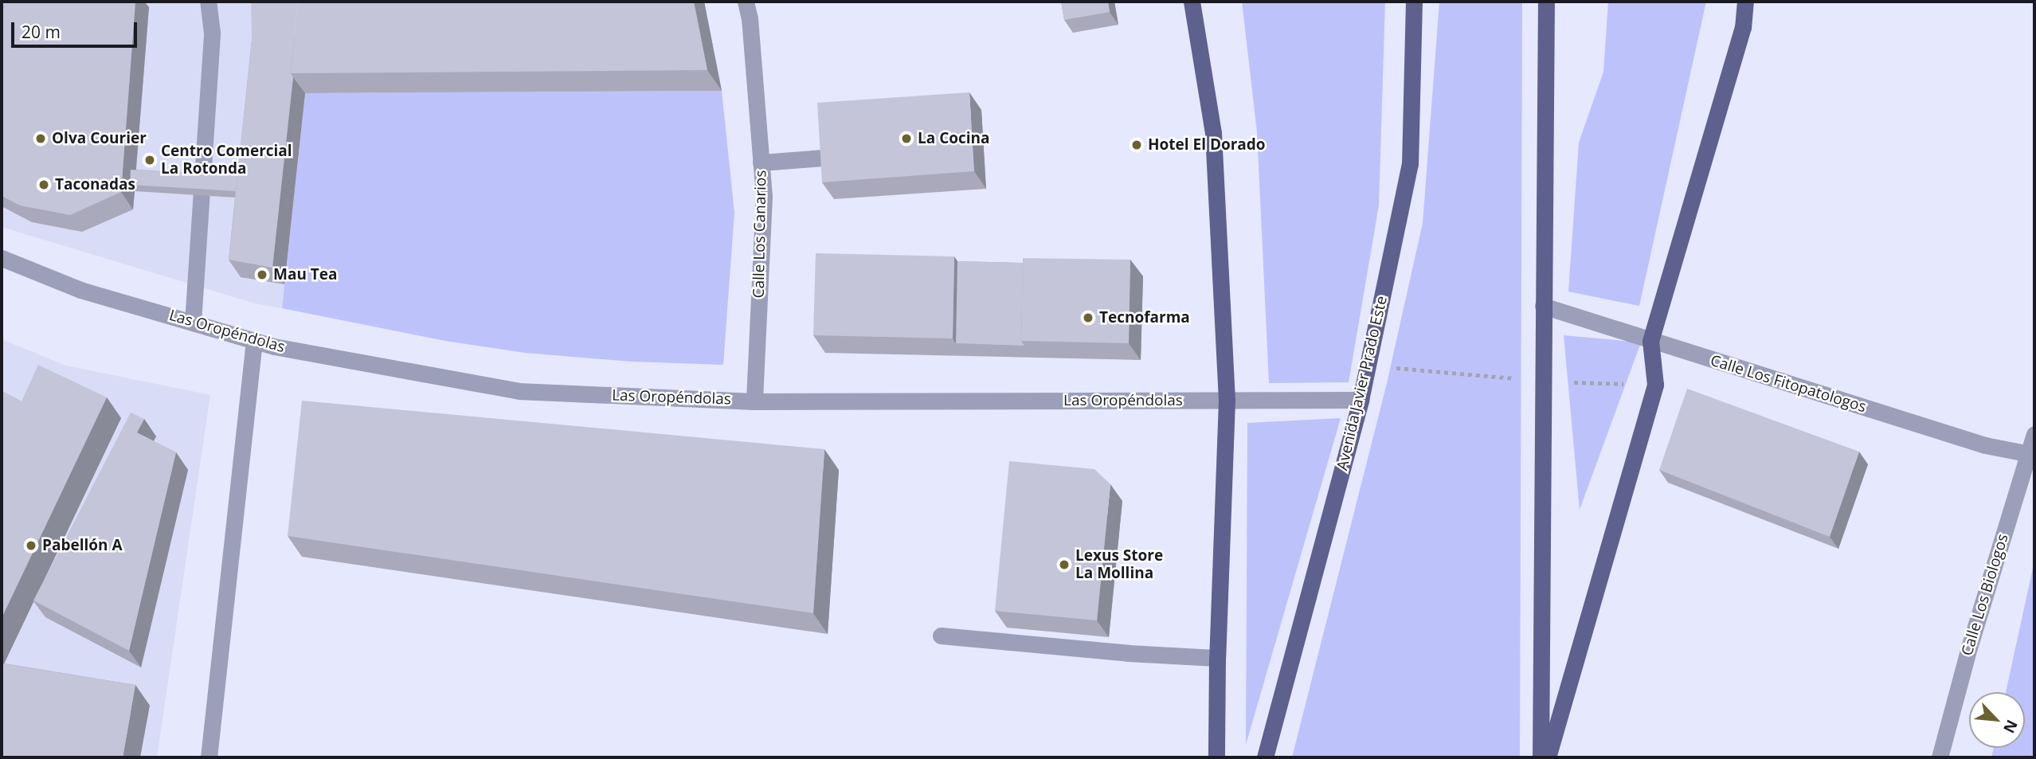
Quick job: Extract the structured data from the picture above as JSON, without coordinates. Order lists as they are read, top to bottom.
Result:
{
  "streets": {
    "main road": ["Avenida Javier Prado Este"],
    "street": [
      "Calle Los Canarios",
      "Las Oropéndolas",
      "Calle Los Fitopatologos",
      "Calle Los Biologos"
    ]
  },
  "crossings": [
    ["Calle Los Canarios", "Las Oropéndolas"],
    ["Las Oropéndolas", "Avenida Javier Prado Este"],
    ["Calle Los Fitopatologos", "Calle Los Biologos"]
  ],
  "places": [
    "Olva Courier",
    "La Cocina",
    "Hotel El Dorado",
    "Centro Comercial La Rotonda",
    "Taconadas",
    "Mau Tea",
    "Tecnofarma",
    "Pabellón A",
    "Lexus Store La Mollina"
  ],
  "scale_bar": "20 m",
  "north": "bottom right"
}
